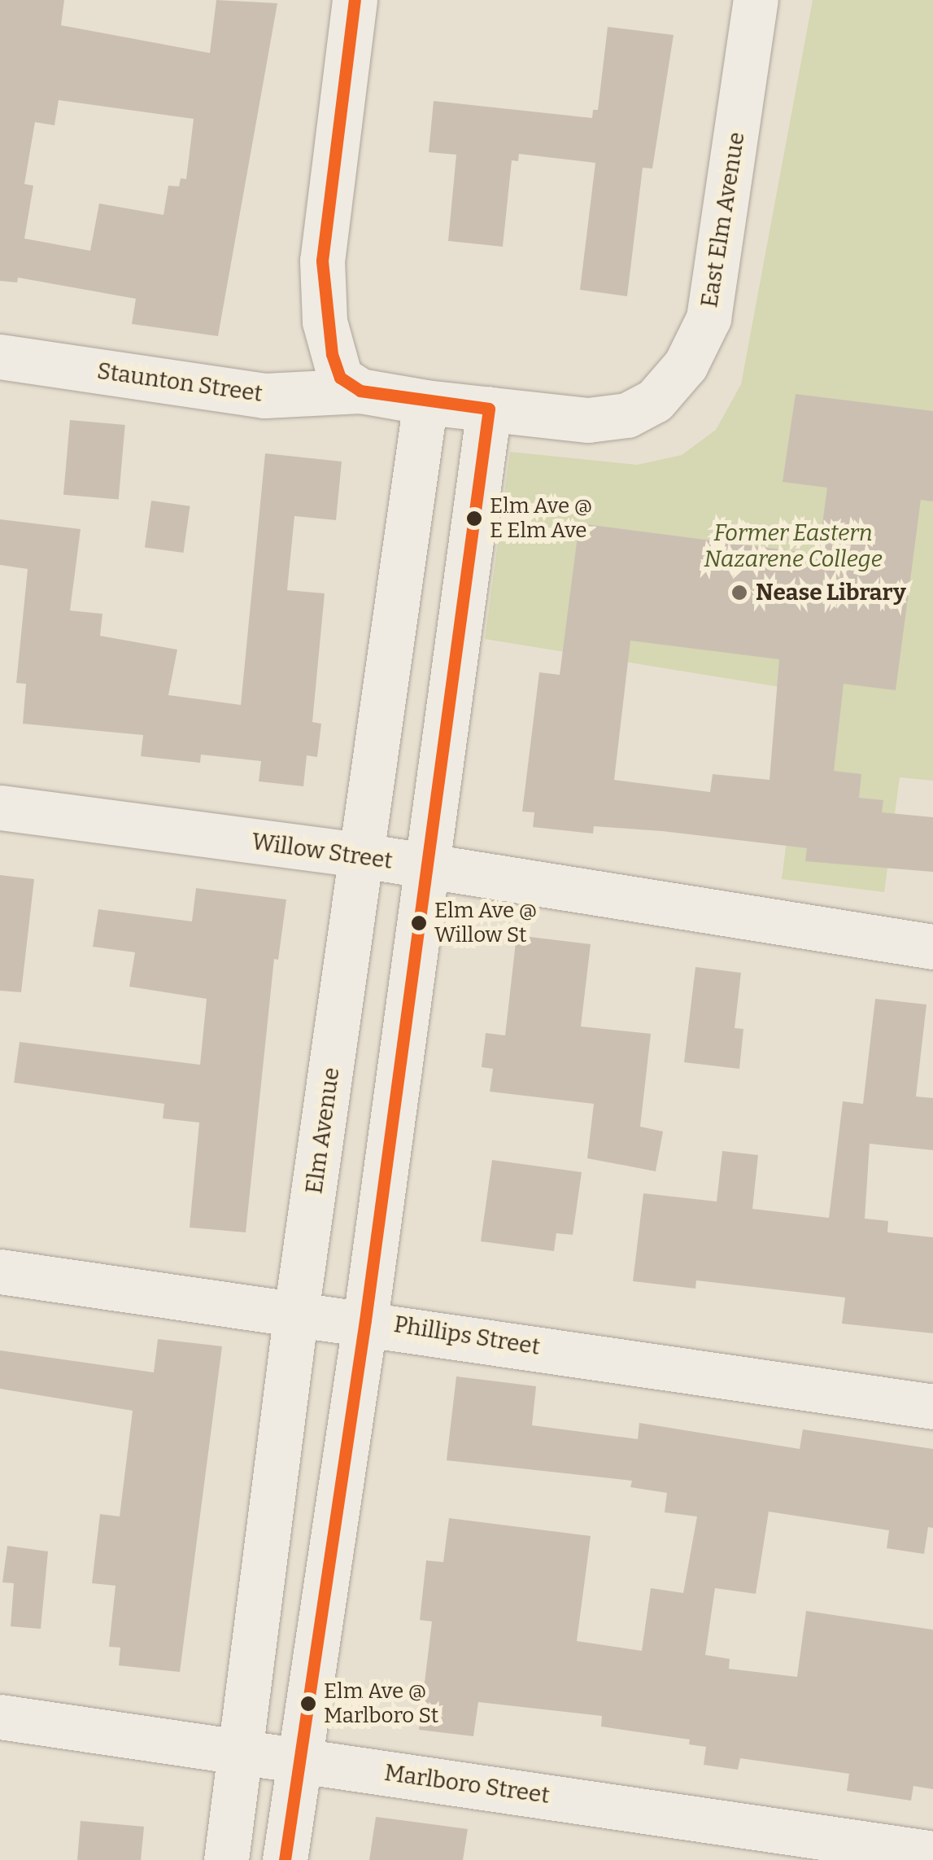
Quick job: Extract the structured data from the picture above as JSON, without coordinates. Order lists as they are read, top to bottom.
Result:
{
  "streets": {
    "street": [
      "East Elm Avenue",
      "Staunton Street",
      "Willow Street",
      "Elm Avenue",
      "Phillips Street",
      "Marlboro Street"
    ]
  },
  "crossings": [
    ["East Elm Avenue", "Staunton Street"],
    ["East Elm Avenue", "Elm Avenue"],
    ["Staunton Street", "Elm Avenue"],
    ["Willow Street", "Elm Avenue"],
    ["Elm Avenue", "Phillips Street"],
    ["Elm Avenue", "Marlboro Street"]
  ],
  "parks": ["Former Eastern Nazarene College"],
  "places": [
    "Elm Ave @ E Elm Ave",
    "Nease Library",
    "Elm Ave @ Willow St",
    "Elm Ave @ Marlboro St"
  ]
}
